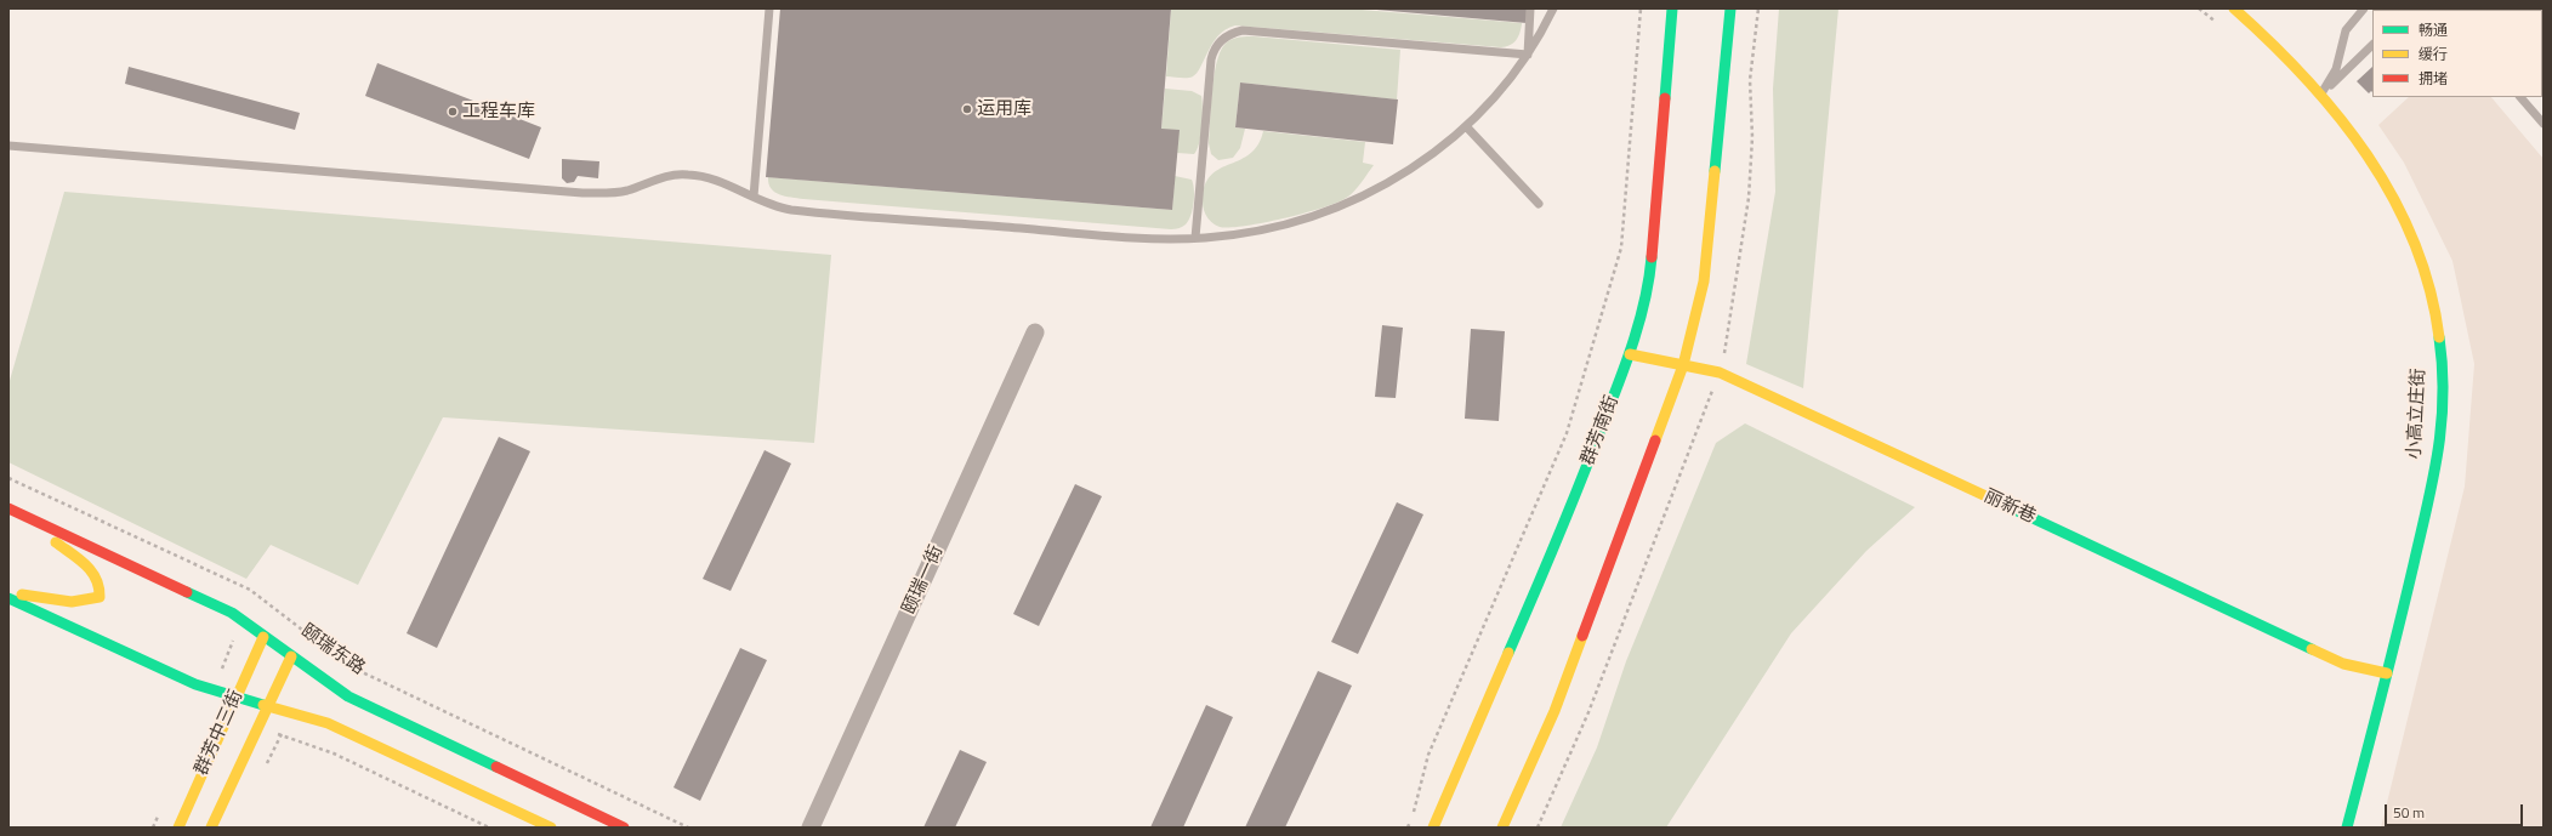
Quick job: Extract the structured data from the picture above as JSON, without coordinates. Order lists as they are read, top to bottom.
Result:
{
  "streets": {
    "main road": [
      "小高立庄街",
      "群芳南街",
      "丽新巷",
      "颐瑞东路",
      "群芳中三街"
    ],
    "street": ["颐瑞一街"]
  },
  "crossings": [
    ["小高立庄街", "丽新巷"],
    ["群芳南街", "丽新巷"],
    ["颐瑞东路", "群芳中三街"]
  ],
  "places": ["运用库", "工程车库"],
  "legend": ["畅通", "缓行", "拥堵"],
  "scale_bar": "50 m"
}
